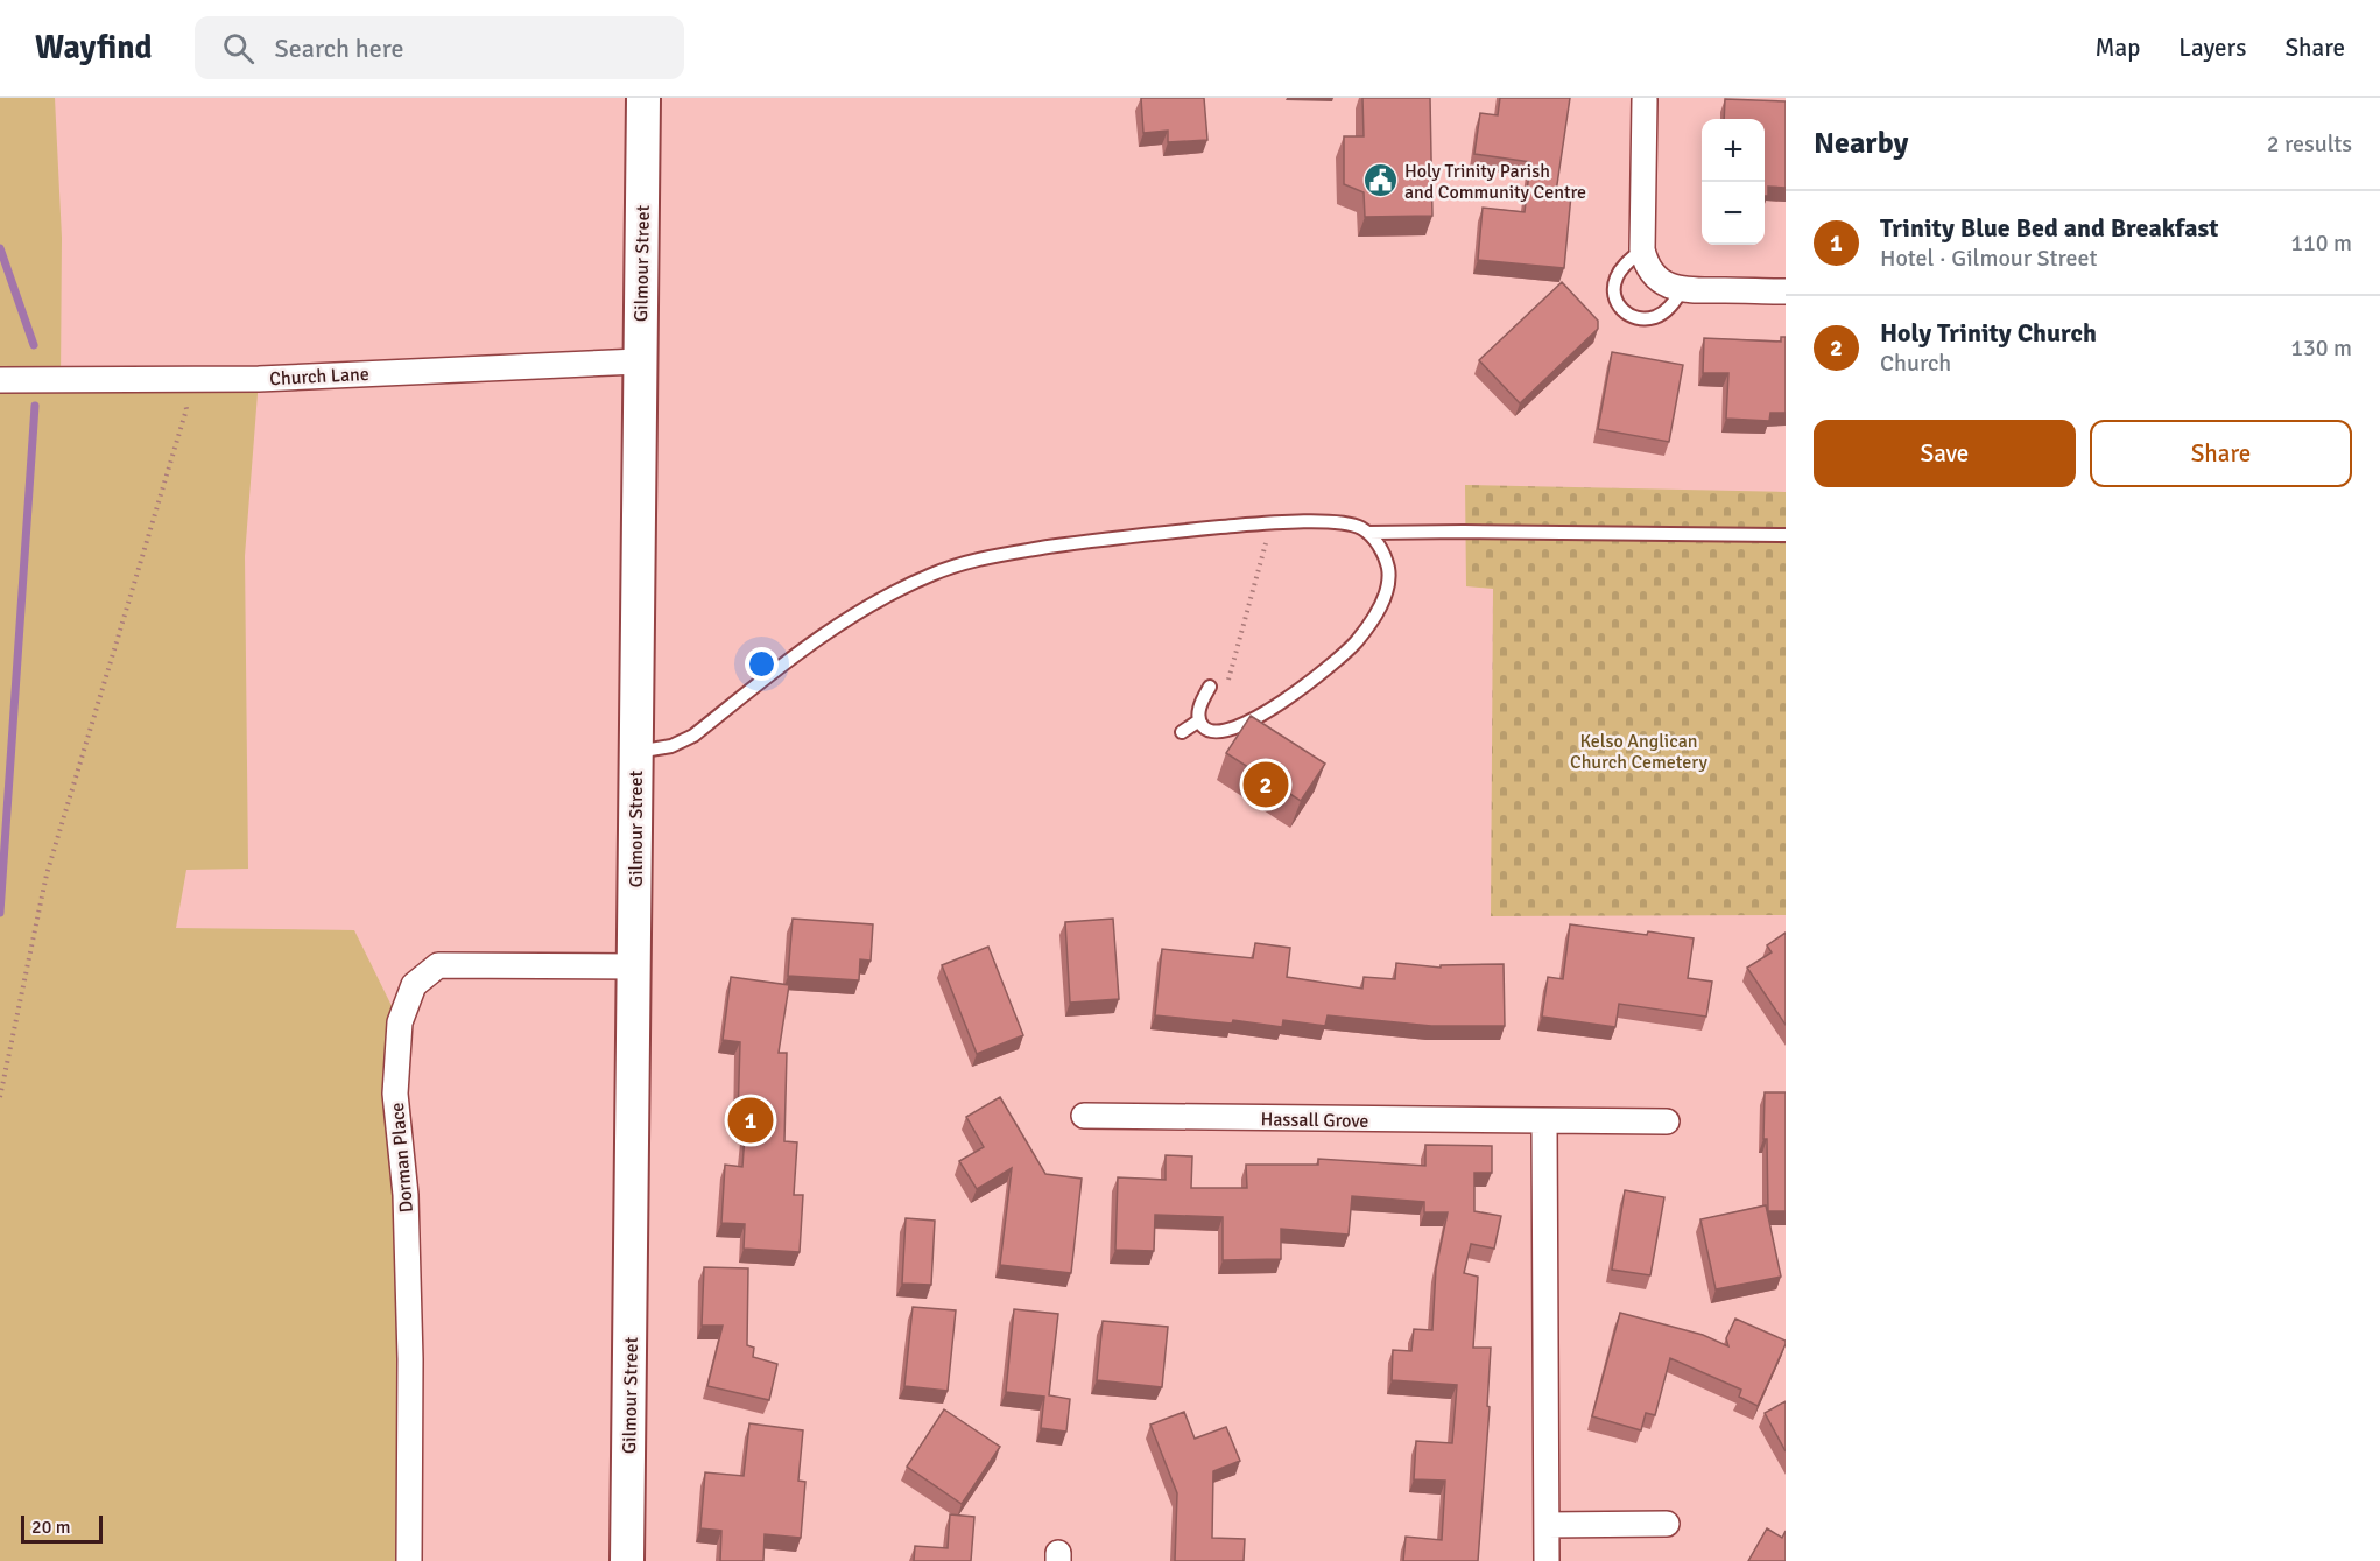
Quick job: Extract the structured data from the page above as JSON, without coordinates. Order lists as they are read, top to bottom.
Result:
{
  "streets": {
    "main road": ["Gilmour Street"],
    "street": ["Church Lane", "Hassall Grove", "Dorman Place"]
  },
  "crossings": [
    ["Gilmour Street", "Church Lane"],
    ["Gilmour Street", "Dorman Place"]
  ],
  "parks": ["Kelso Anglican Church Cemetery"],
  "places": {
    "public building": ["Holy Trinity Parish and Community Centre"]
  },
  "scale_bar": "20 m",
  "page": {
    "header": "Wayfind",
    "search": "Search here",
    "nav": ["Map", "Layers", "Share"],
    "heading": ["Nearby", "2 results"],
    "map_buttons": ["+", "−"],
    "list": [
      {
        "mark": "1",
        "name": "Trinity Blue Bed and Breakfast",
        "note": "Hotel · Gilmour Street",
        "value": "110 m"
      },
      {
        "mark": "2",
        "name": "Holy Trinity Church",
        "note": "Church",
        "value": "130 m"
      }
    ],
    "buttons": ["Save", "Share"],
    "pins": ["2", "1"],
    "scale": "20 m"
  }
}
